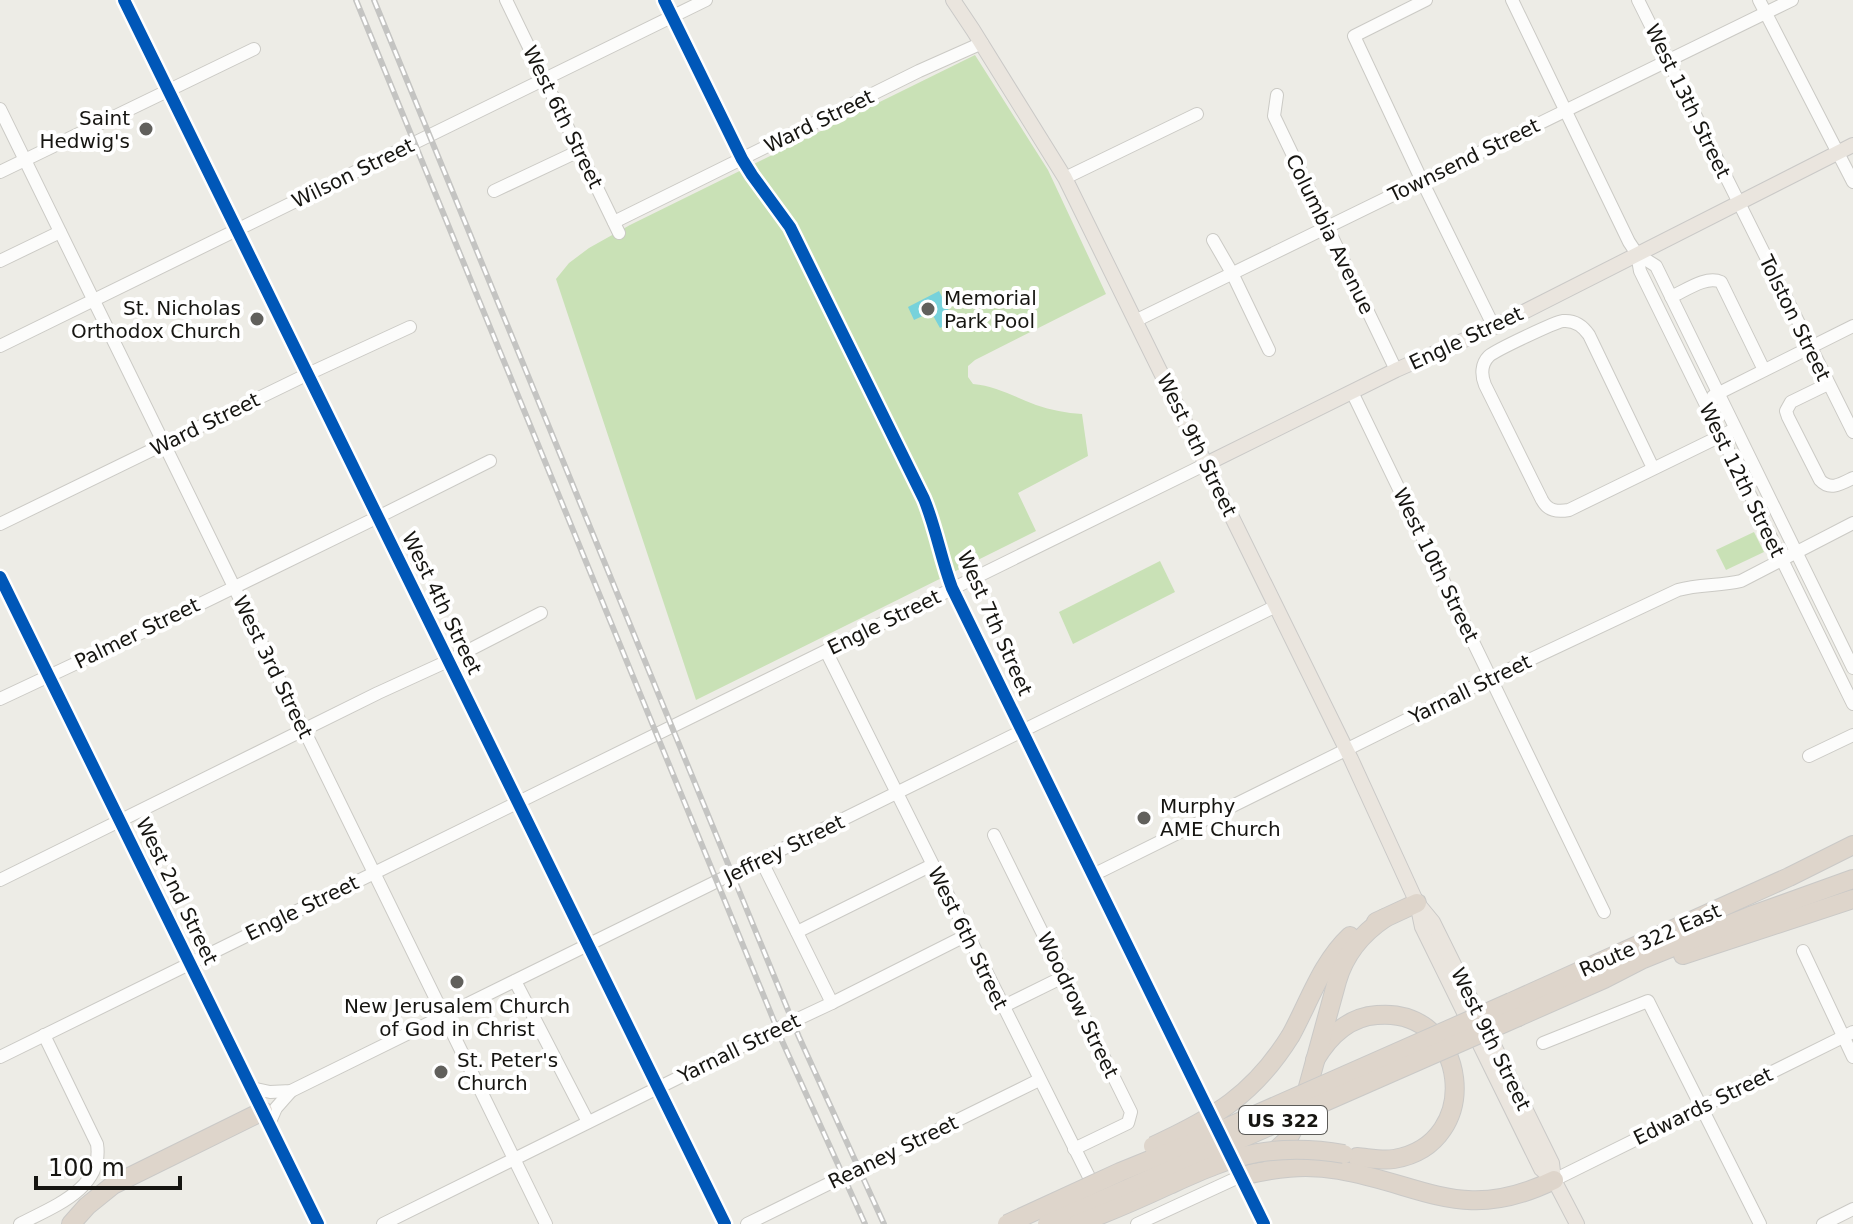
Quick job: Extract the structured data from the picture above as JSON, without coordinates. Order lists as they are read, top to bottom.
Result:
{
  "streets": {
    "highway": ["Route 322 East", "US 322"],
    "main road": ["Engle Street", "West 9th Street", "West 2nd Street"],
    "street": [
      "West 13th Street",
      "West 6th Street",
      "Ward Street",
      "Townsend Street",
      "Wilson Street",
      "Columbia Avenue",
      "Tolston Street",
      "West 12th Street",
      "West 10th Street",
      "West 4th Street",
      "West 7th Street",
      "Palmer Street",
      "West 3rd Street",
      "Yarnall Street",
      "Jeffrey Street",
      "Woodrow Street",
      "Edwards Street",
      "Reaney Street"
    ]
  },
  "crossings": [
    ["West 13th Street", "Townsend Street"],
    ["West 13th Street", "Tolston Street"],
    ["West 13th Street", "Engle Street"],
    ["West 6th Street", "Ward Street"],
    ["West 6th Street", "Wilson Street"],
    ["West 6th Street", "Engle Street"],
    ["West 6th Street", "Yarnall Street"],
    ["West 6th Street", "Jeffrey Street"],
    ["West 6th Street", "Woodrow Street"],
    ["West 6th Street", "Reaney Street"],
    ["Ward Street", "West 9th Street"],
    ["Ward Street", "West 4th Street"],
    ["Ward Street", "West 7th Street"],
    ["Ward Street", "West 3rd Street"],
    ["Townsend Street", "Columbia Avenue"],
    ["Townsend Street", "West 9th Street"],
    ["Townsend Street", "West 12th Street"],
    ["Wilson Street", "West 4th Street"],
    ["Wilson Street", "West 7th Street"],
    ["Wilson Street", "West 3rd Street"],
    ["Columbia Avenue", "Engle Street"],
    ["Tolston Street", "Engle Street"],
    ["Engle Street", "West 9th Street"],
    ["Engle Street", "West 12th Street"],
    ["Engle Street", "West 10th Street"],
    ["Engle Street", "West 4th Street"],
    ["Engle Street", "West 7th Street"],
    ["Engle Street", "West 3rd Street"],
    ["Engle Street", "West 2nd Street"],
    ["West 9th Street", "Yarnall Street"],
    ["West 9th Street", "Jeffrey Street"],
    ["West 9th Street", "Edwards Street"],
    ["West 12th Street", "Yarnall Street"],
    ["West 10th Street", "Yarnall Street"],
    ["West 4th Street", "Palmer Street"],
    ["West 4th Street", "Yarnall Street"],
    ["West 4th Street", "Jeffrey Street"],
    ["West 7th Street", "Yarnall Street"],
    ["West 7th Street", "Jeffrey Street"],
    ["Palmer Street", "West 3rd Street"],
    ["Palmer Street", "West 2nd Street"],
    ["West 3rd Street", "Yarnall Street"],
    ["West 3rd Street", "Jeffrey Street"],
    ["Route 322 East", "US 322"]
  ],
  "places": [
    "Saint Hedwig's",
    "Memorial Park Pool",
    "St. Nicholas Orthodox Church",
    "Murphy AME Church",
    "New Jerusalem Church of God in Christ",
    "St. Peter's Church"
  ],
  "scale_bar": "100 m"
}
